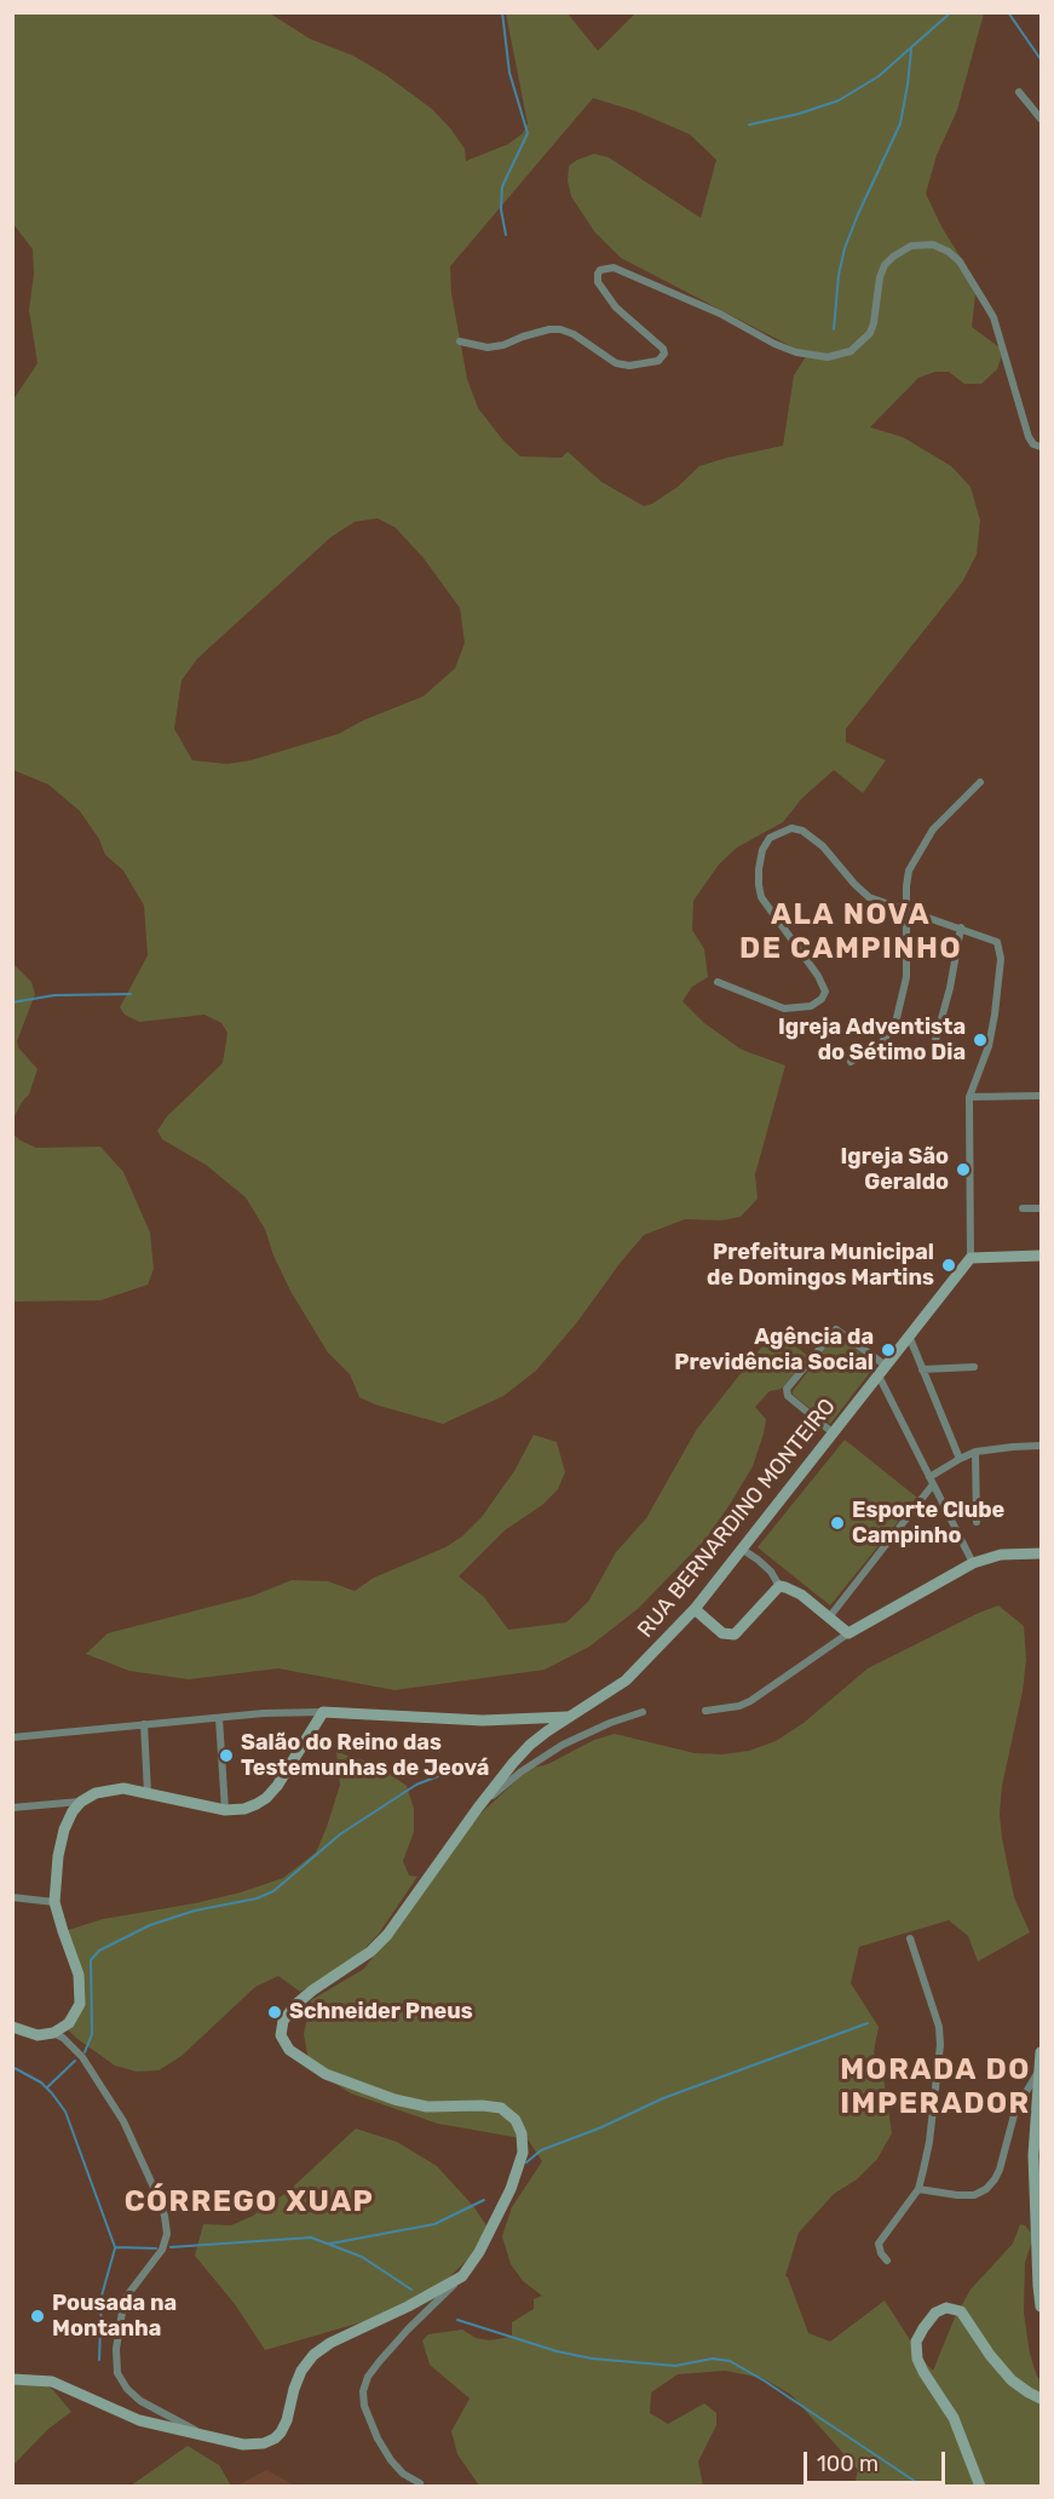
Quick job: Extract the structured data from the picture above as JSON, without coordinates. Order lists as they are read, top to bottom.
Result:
{
  "streets": {
    "main road": ["RUA BERNARDINO MONTEIRO"]
  },
  "districts": ["ALA NOVA DE CAMPINHO", "MORADA DO IMPERADOR", "CÓRREGO XUAP"],
  "places": [
    "Igreja Adventista do Sétimo Dia",
    "Igreja São Geraldo",
    "Prefeitura Municipal de Domingos Martins",
    "Agência da Previdência Social",
    "Esporte Clube Campinho",
    "Salão do Reino das Testemunhas de Jeová",
    "Schneider Pneus",
    "Pousada na Montanha"
  ],
  "scale_bar": "100 m"
}
